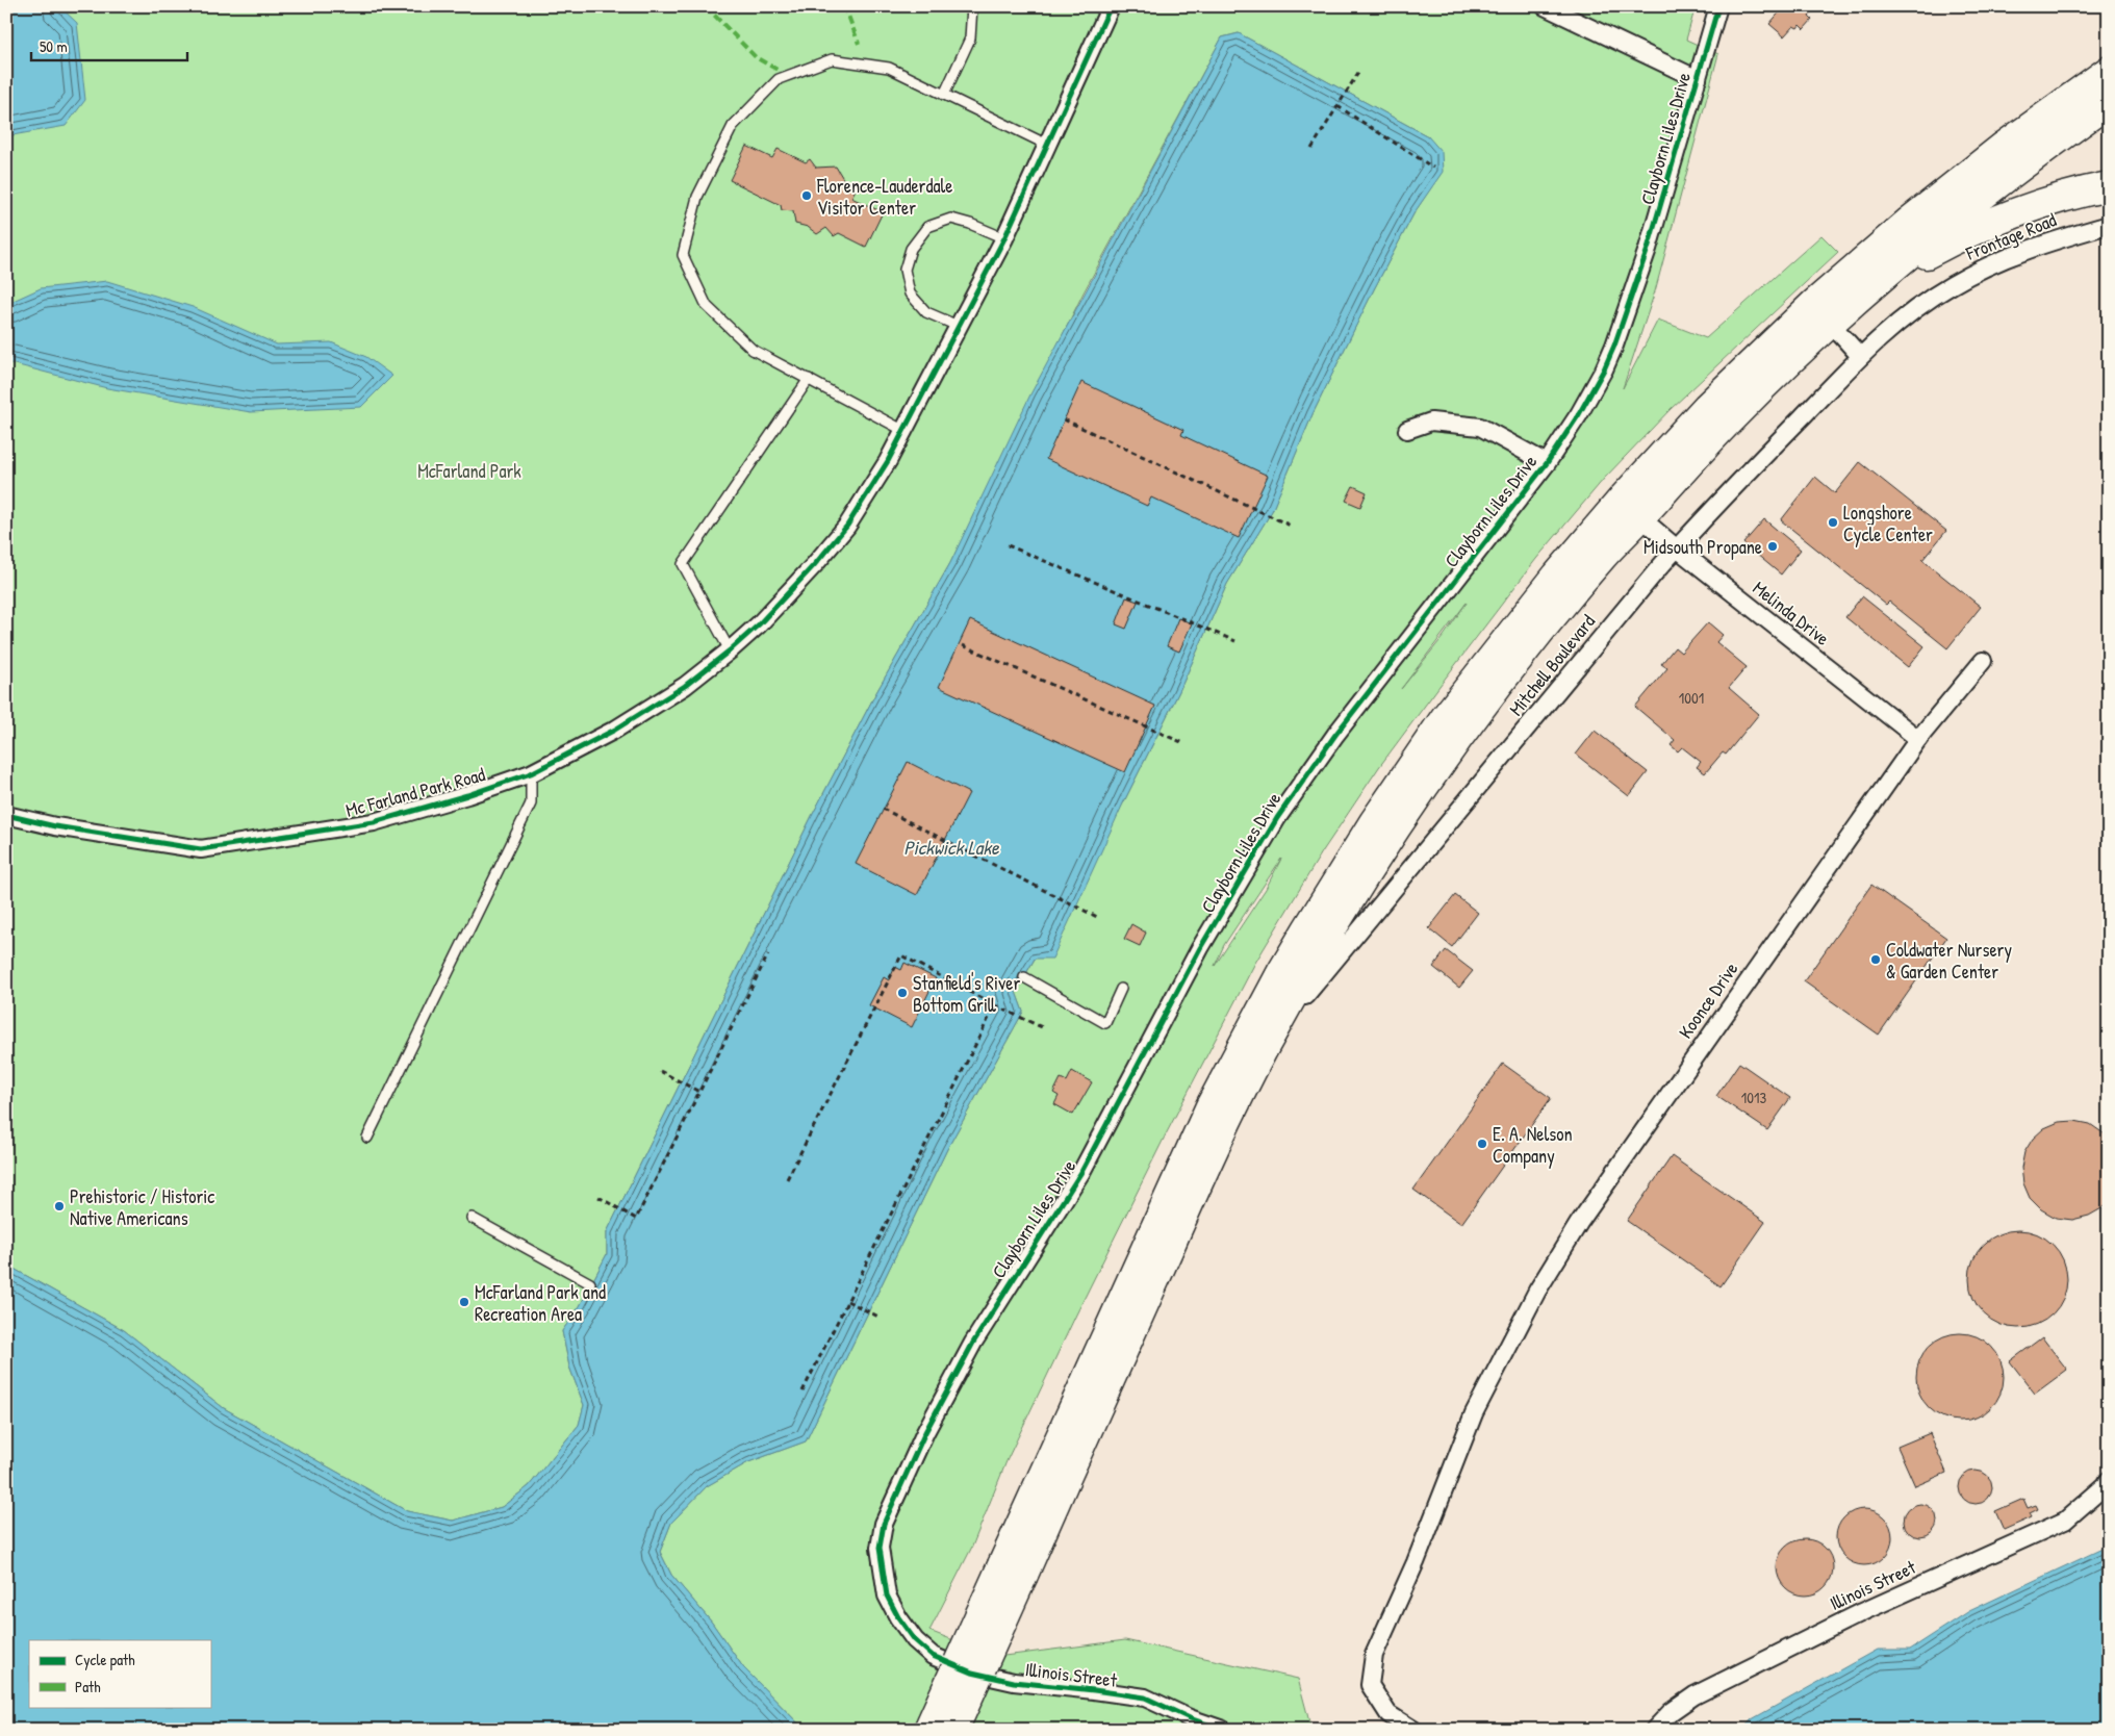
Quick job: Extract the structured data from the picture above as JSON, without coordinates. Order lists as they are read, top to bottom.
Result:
{
  "streets": {
    "street": [
      "Clayborn Liles Drive",
      "Frontage Road",
      "Melinda Drive",
      "Mitchell Boulevard",
      "Mc Farland Park Road",
      "Koonce Drive",
      "Illinois Street"
    ]
  },
  "crossings": [
    ["Clayborn Liles Drive", "Illinois Street"],
    ["Frontage Road", "Mitchell Boulevard"],
    ["Melinda Drive", "Mitchell Boulevard"],
    ["Melinda Drive", "Koonce Drive"]
  ],
  "water": ["Pickwick Lake"],
  "parks": ["McFarland Park"],
  "places": [
    "Florence-Lauderdale Visitor Center",
    "Longshore Cycle Center",
    "Midsouth Propane",
    "Coldwater Nursery & Garden Center",
    "Stanfield's River Bottom Grill",
    "E. A. Nelson Company",
    "Prehistoric / Historic Native Americans",
    "McFarland Park and Recreation Area"
  ],
  "house_numbers": ["1001", "1013"],
  "legend": ["Cycle path", "Path"],
  "scale_bar": "50 m"
}
